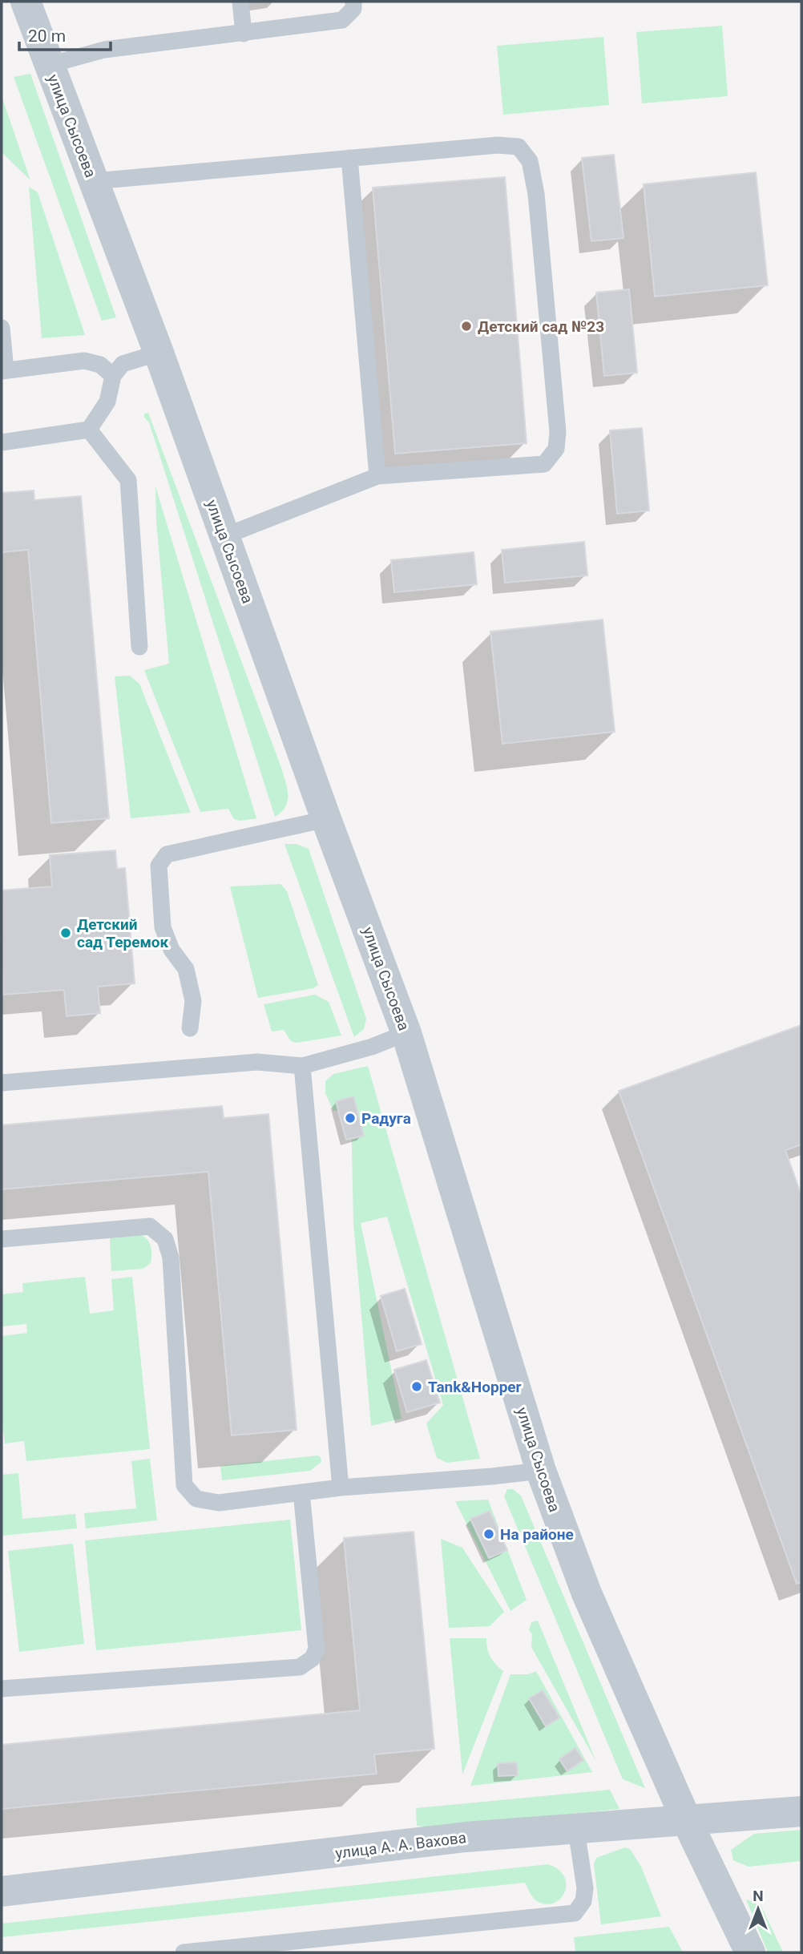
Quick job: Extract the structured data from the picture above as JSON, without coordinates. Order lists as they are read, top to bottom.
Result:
{
  "streets": {
    "street": ["улица Сысоева", "улица А. А. Вахова"]
  },
  "crossings": [
    ["улица Сысоева", "улица А. А. Вахова"]
  ],
  "places": [
    "Детский сад №23",
    "Детский сад Теремок",
    "Радуга",
    "Tank&Hopper",
    "На районе"
  ],
  "scale_bar": "20 m",
  "north": "top"
}
